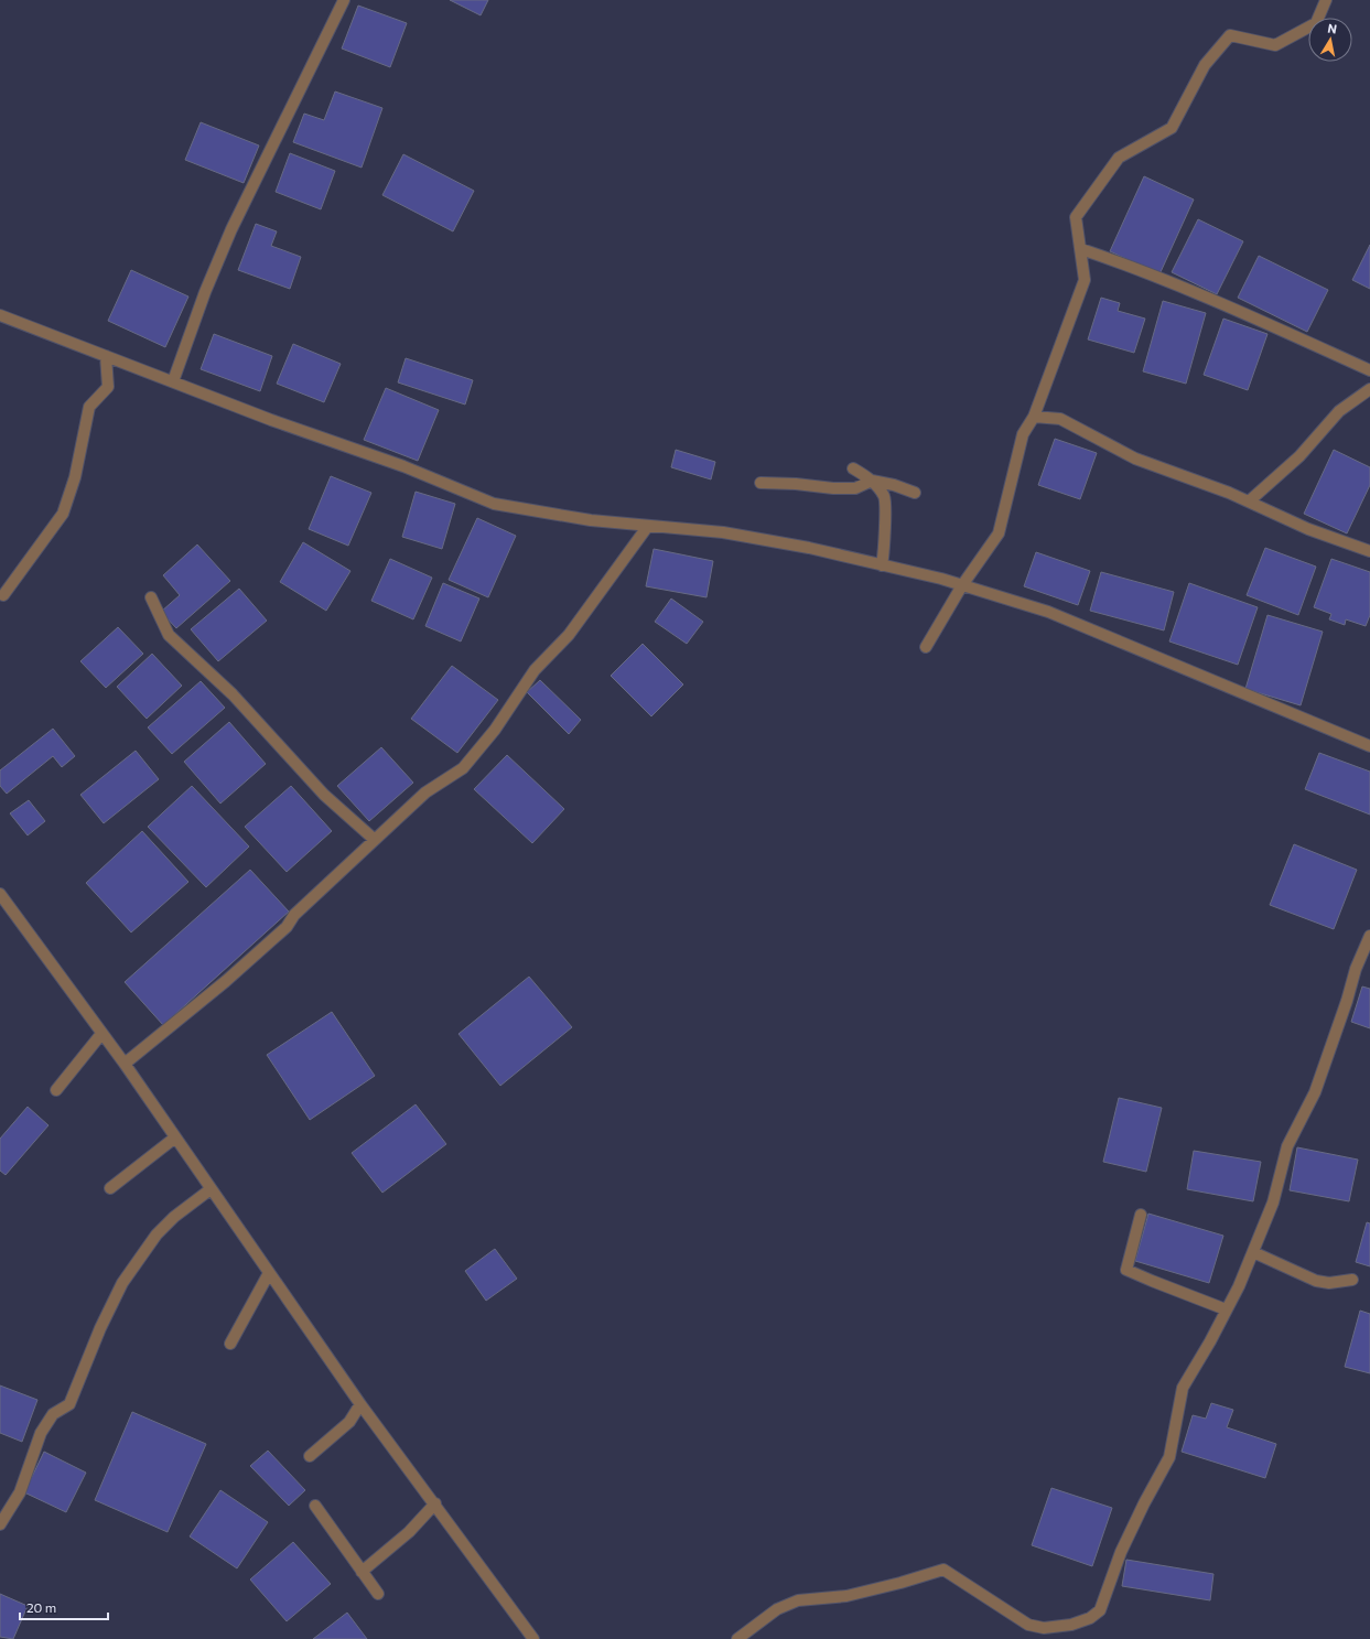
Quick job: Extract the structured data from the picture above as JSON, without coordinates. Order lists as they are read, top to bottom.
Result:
{
  "scale_bar": "20 m",
  "north": "top"
}
